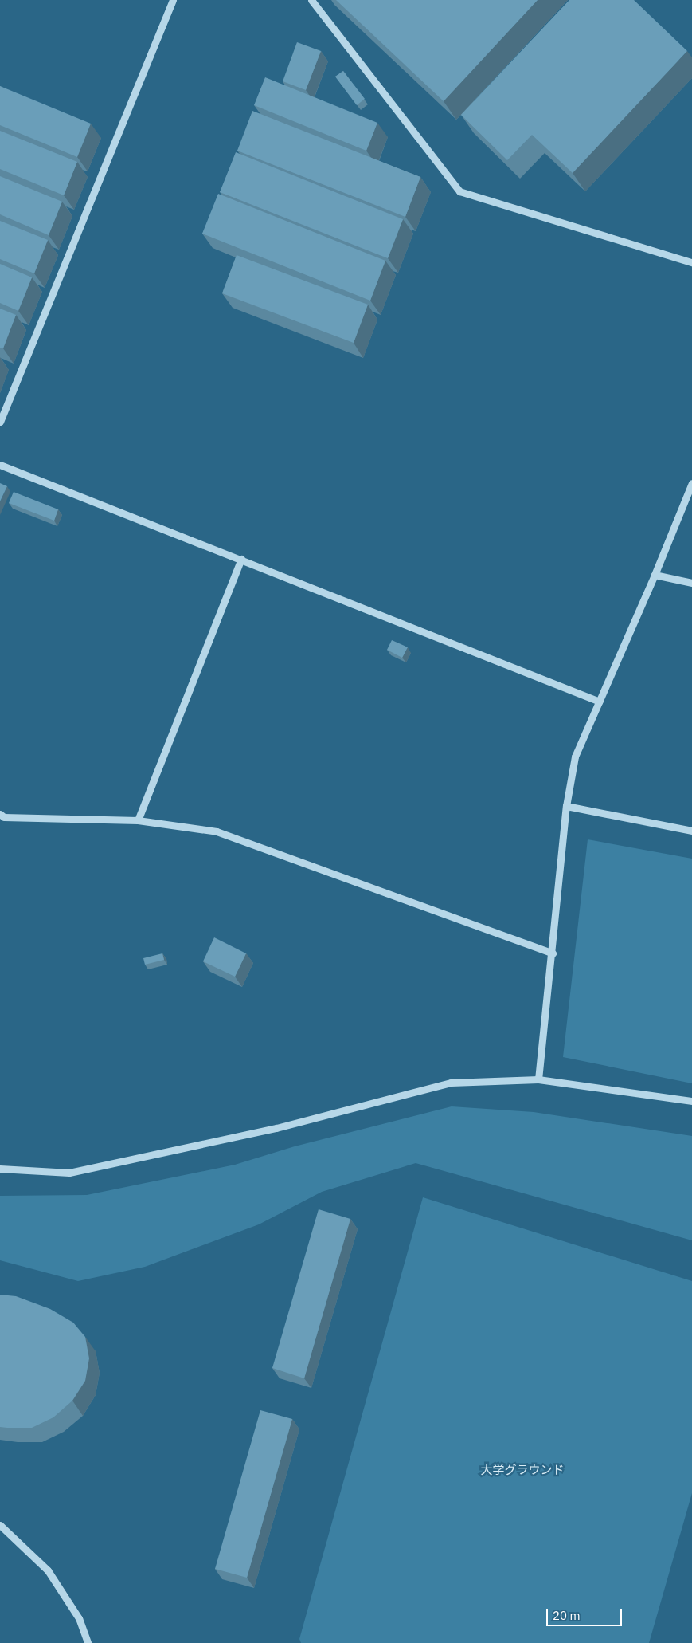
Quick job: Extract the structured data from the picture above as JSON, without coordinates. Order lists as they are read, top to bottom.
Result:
{
  "parks": ["大学グラウンド"],
  "scale_bar": "20 m"
}
